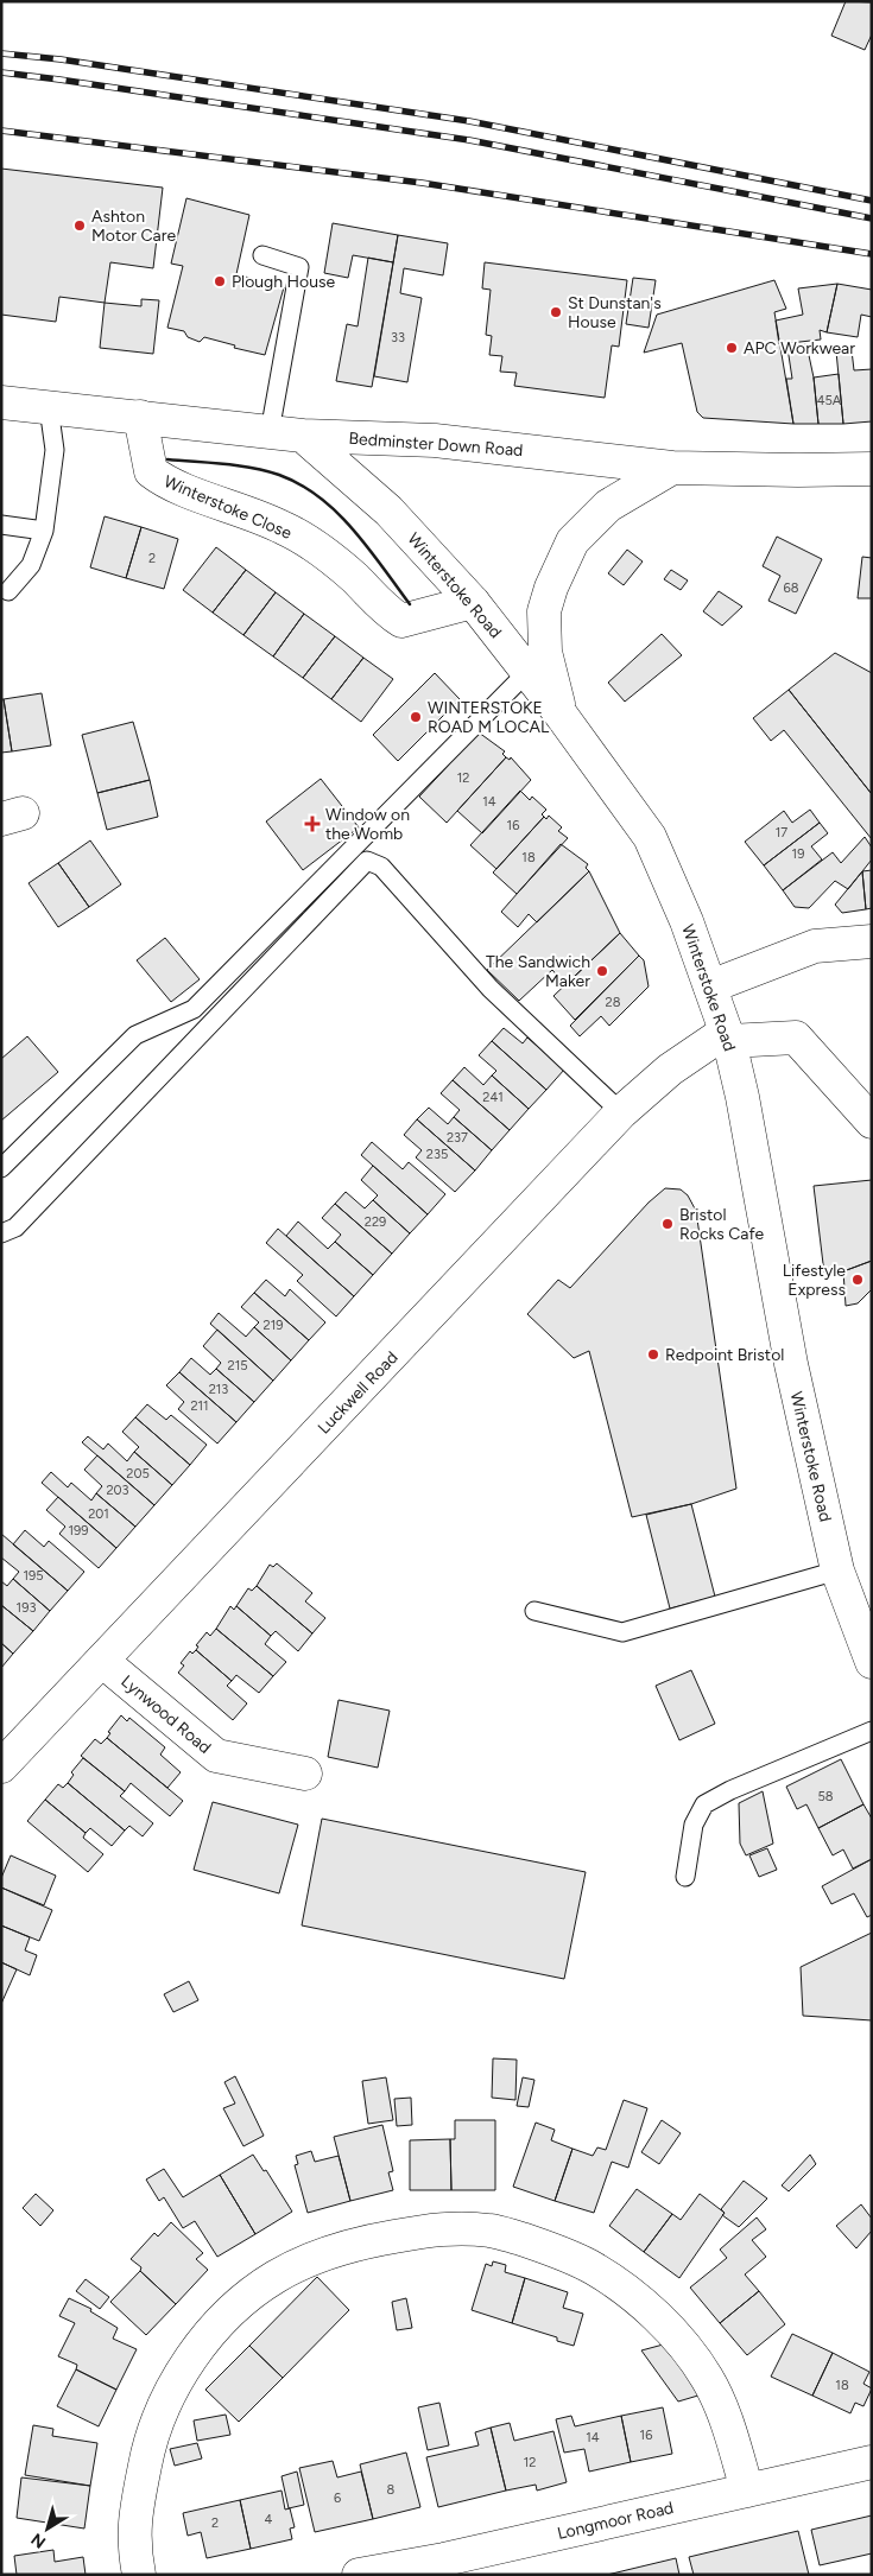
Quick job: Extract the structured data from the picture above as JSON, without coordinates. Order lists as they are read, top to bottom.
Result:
{
  "streets": {
    "main road": [
      "Bedminster Down Road",
      "Winterstoke Close",
      "Winterstoke Road",
      "Luckwell Road",
      "Lynwood Road",
      "Longmoor Road"
    ]
  },
  "crossings": [
    ["Bedminster Down Road", "Winterstoke Close"],
    ["Bedminster Down Road", "Winterstoke Road"],
    ["Winterstoke Close", "Winterstoke Road"],
    ["Winterstoke Road", "Luckwell Road"],
    ["Luckwell Road", "Lynwood Road"]
  ],
  "places": {
    "other": [
      "Ashton Motor Care",
      "Plough House",
      "St Dunstan's House",
      "APC Workwear",
      "WINTERSTOKE ROAD M LOCAL",
      "The Sandwich Maker",
      "Bristol Rocks Cafe",
      "Lifestyle Express",
      "Redpoint Bristol"
    ],
    "health": ["Window on the Womb"]
  },
  "house_numbers": [
    "33",
    "45A",
    "2",
    "68",
    "12",
    "14",
    "16",
    "17",
    "19",
    "18",
    "28",
    "241",
    "237",
    "235",
    "229",
    "219",
    "215",
    "213",
    "211",
    "205",
    "203",
    "201",
    "199",
    "195",
    "193",
    "58",
    "18",
    "16",
    "14",
    "12",
    "8",
    "6",
    "4",
    "2"
  ],
  "north": "bottom left"
}
